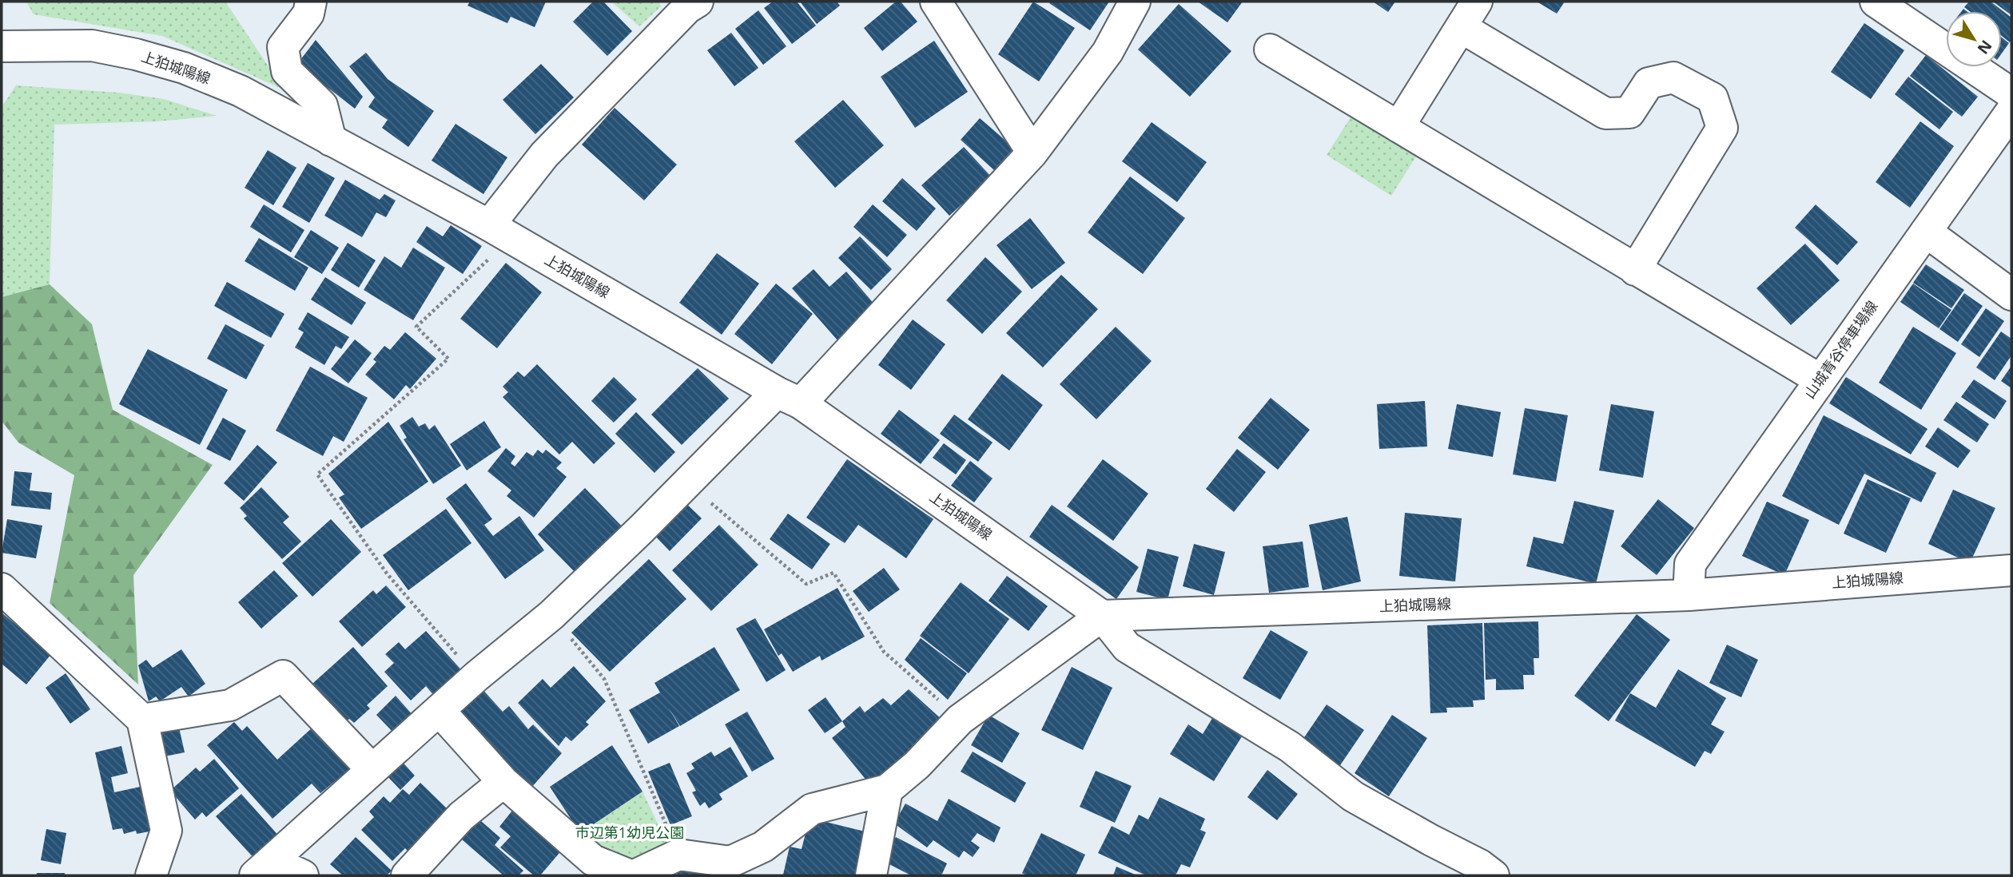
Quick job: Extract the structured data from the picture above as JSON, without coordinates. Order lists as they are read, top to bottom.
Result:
{
  "streets": {
    "street": ["上狛城陽線", "山城青谷停車場線"]
  },
  "crossings": [
    ["上狛城陽線", "山城青谷停車場線"]
  ],
  "parks": ["市辺第1幼児公園"],
  "north": "bottom right"
}
